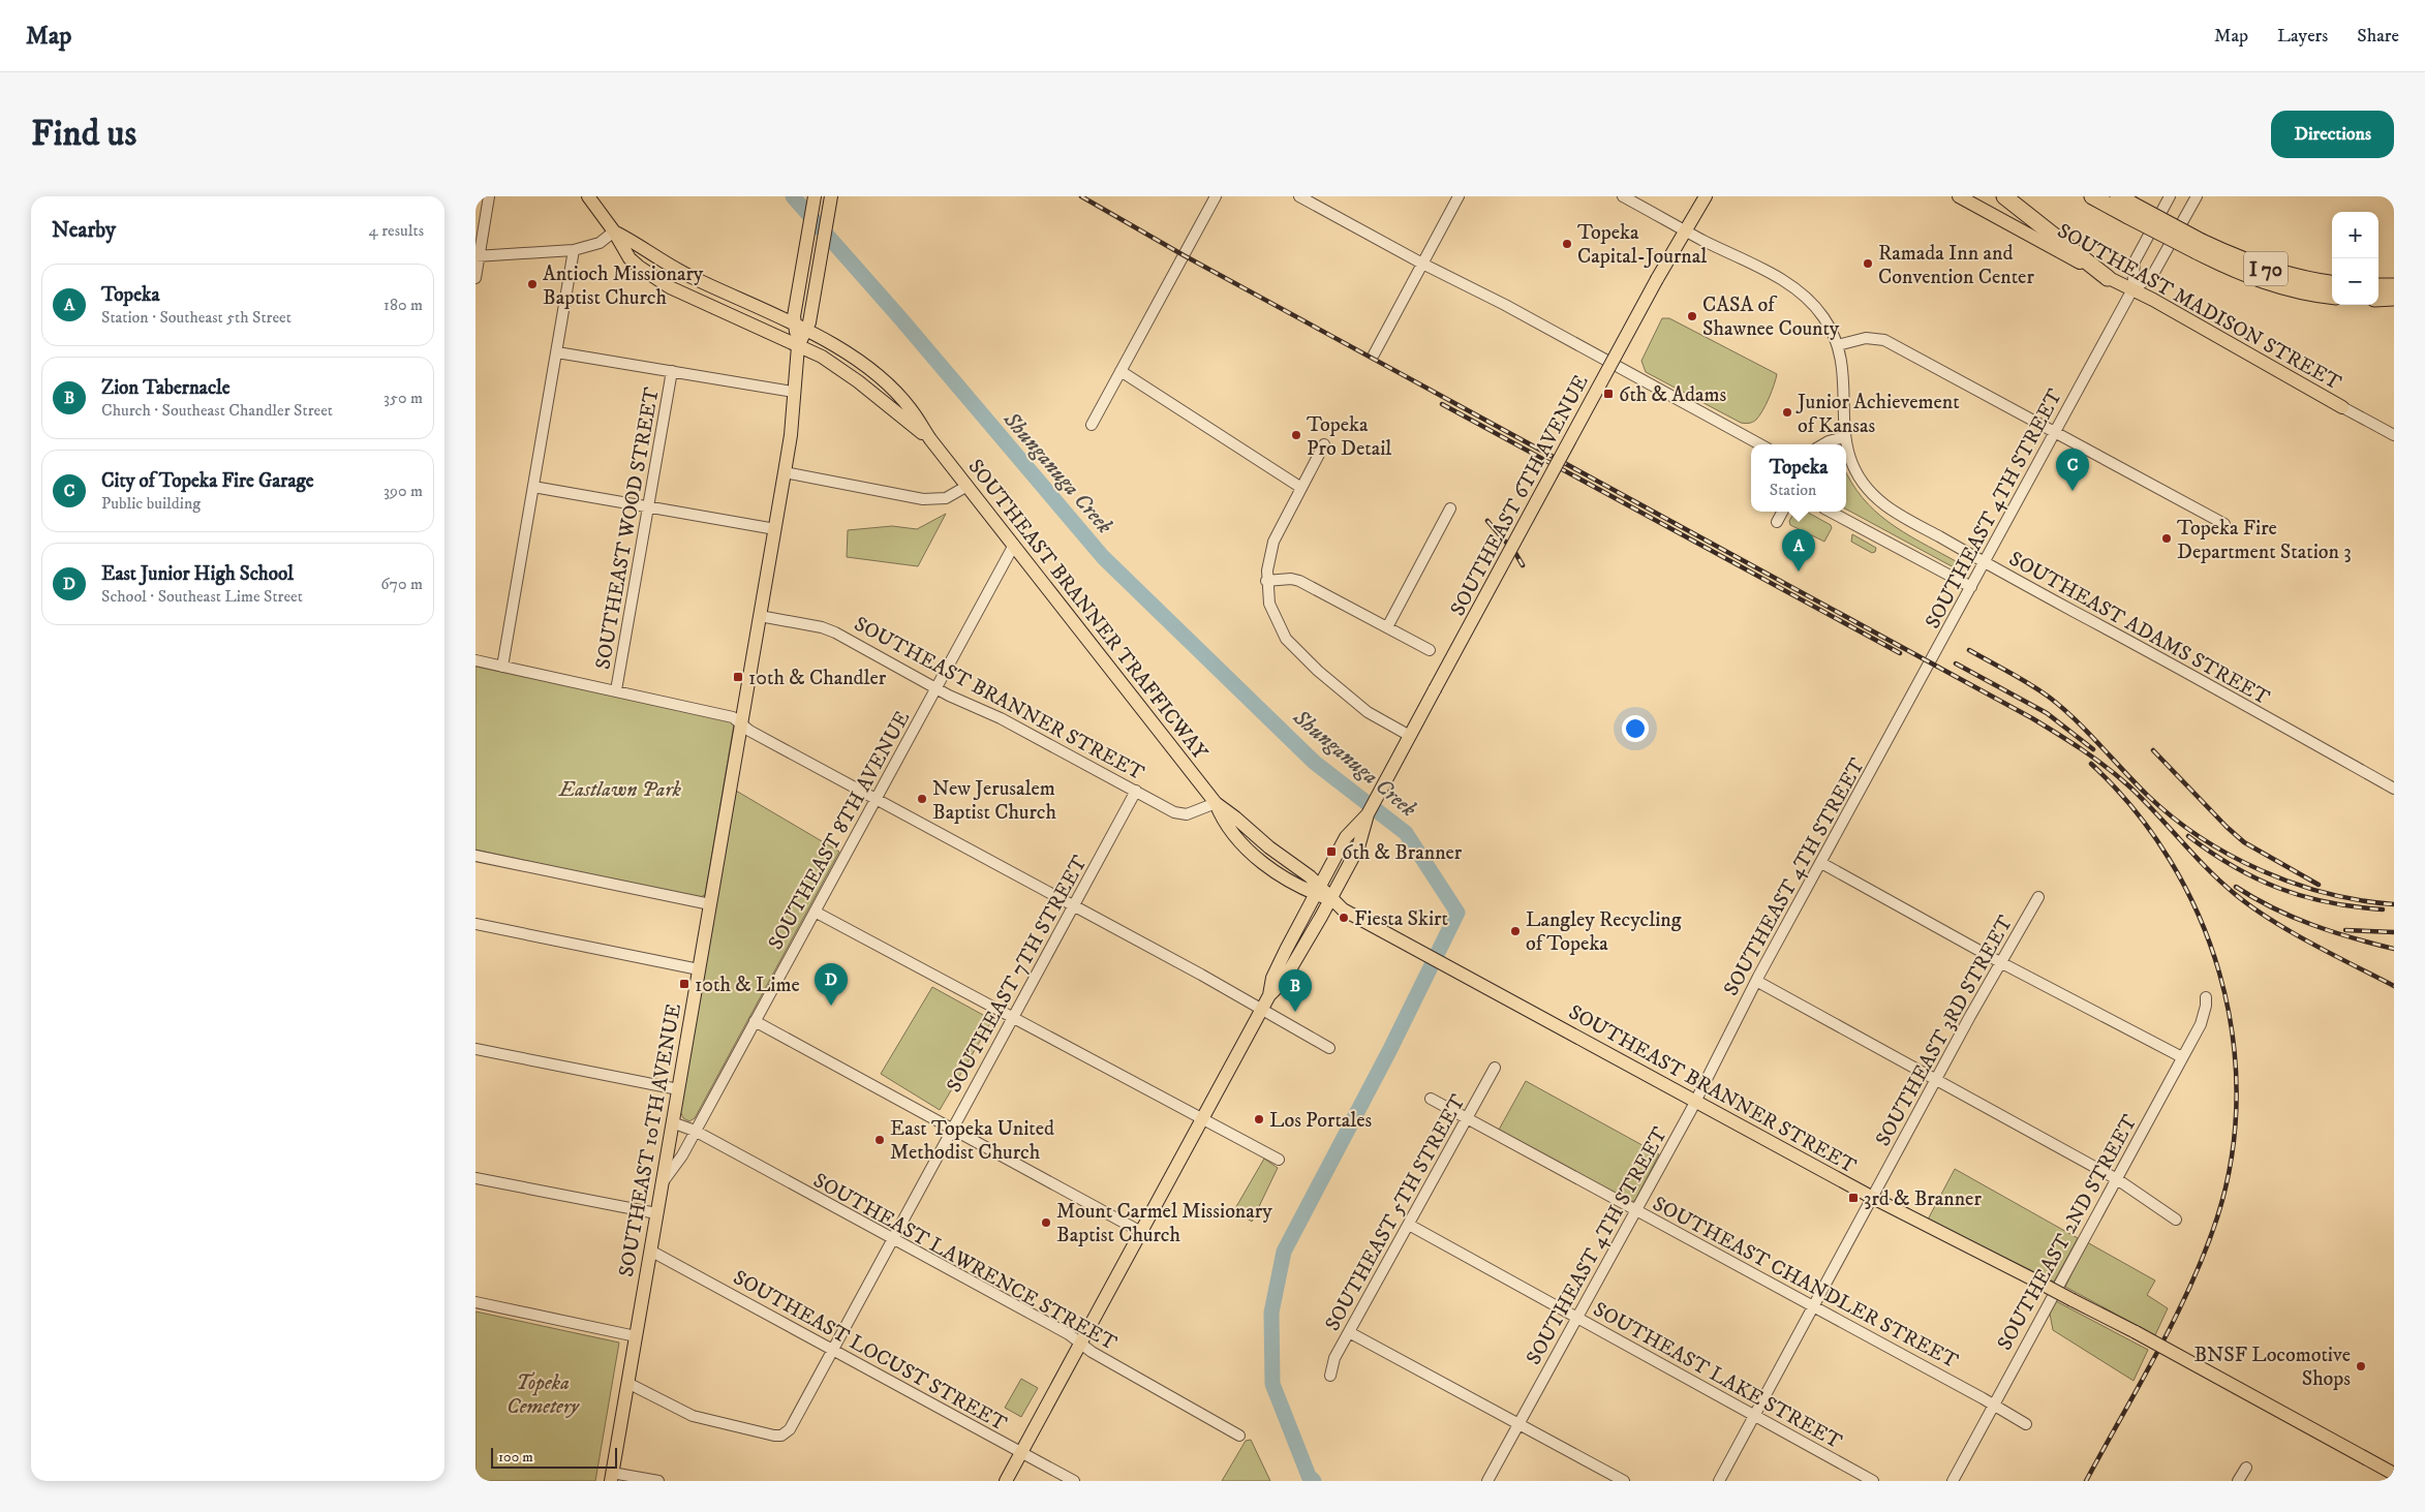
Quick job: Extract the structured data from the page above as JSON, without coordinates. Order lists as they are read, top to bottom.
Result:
{
  "streets": {
    "highway": ["I 70"],
    "main road": [
      "SOUTHEAST MADISON STREET",
      "SOUTHEAST 6TH AVENUE",
      "SOUTHEAST BRANNER TRAFFICWAY",
      "SOUTHEAST BRANNER STREET",
      "SOUTHEAST 10TH AVENUE"
    ],
    "street": [
      "SOUTHEAST 4TH STREET",
      "SOUTHEAST WOOD STREET",
      "SOUTHEAST ADAMS STREET",
      "SOUTHEAST 8TH AVENUE",
      "SOUTHEAST 7TH STREET",
      "SOUTHEAST 3RD STREET",
      "SOUTHEAST 5TH STREET",
      "SOUTHEAST 2ND STREET",
      "SOUTHEAST LAWRENCE STREET",
      "SOUTHEAST CHANDLER STREET",
      "SOUTHEAST LOCUST STREET",
      "SOUTHEAST LAKE STREET"
    ]
  },
  "crossings": [
    ["SOUTHEAST MADISON STREET", "SOUTHEAST 4TH STREET"],
    ["SOUTHEAST 6TH AVENUE", "SOUTHEAST BRANNER STREET"],
    ["SOUTHEAST 6TH AVENUE", "SOUTHEAST LAWRENCE STREET"],
    ["SOUTHEAST 6TH AVENUE", "SOUTHEAST LOCUST STREET"],
    ["SOUTHEAST 4TH STREET", "SOUTHEAST ADAMS STREET"],
    ["SOUTHEAST 4TH STREET", "SOUTHEAST BRANNER STREET"],
    ["SOUTHEAST 4TH STREET", "SOUTHEAST CHANDLER STREET"],
    ["SOUTHEAST 4TH STREET", "SOUTHEAST LAKE STREET"],
    ["SOUTHEAST BRANNER TRAFFICWAY", "SOUTHEAST BRANNER STREET"],
    ["SOUTHEAST BRANNER TRAFFICWAY", "SOUTHEAST 8TH AVENUE"],
    ["SOUTHEAST BRANNER TRAFFICWAY", "SOUTHEAST 10TH AVENUE"],
    ["SOUTHEAST BRANNER STREET", "SOUTHEAST 8TH AVENUE"],
    ["SOUTHEAST BRANNER STREET", "SOUTHEAST 7TH STREET"],
    ["SOUTHEAST BRANNER STREET", "SOUTHEAST 3RD STREET"],
    ["SOUTHEAST BRANNER STREET", "SOUTHEAST 10TH AVENUE"],
    ["SOUTHEAST 8TH AVENUE", "SOUTHEAST 10TH AVENUE"],
    ["SOUTHEAST 8TH AVENUE", "SOUTHEAST LAWRENCE STREET"],
    ["SOUTHEAST 7TH STREET", "SOUTHEAST 10TH AVENUE"],
    ["SOUTHEAST 7TH STREET", "SOUTHEAST LAWRENCE STREET"],
    ["SOUTHEAST 7TH STREET", "SOUTHEAST LOCUST STREET"],
    ["SOUTHEAST 3RD STREET", "SOUTHEAST CHANDLER STREET"],
    ["SOUTHEAST 3RD STREET", "SOUTHEAST LAKE STREET"],
    ["SOUTHEAST 10TH AVENUE", "SOUTHEAST LAWRENCE STREET"],
    ["SOUTHEAST 10TH AVENUE", "SOUTHEAST LOCUST STREET"],
    ["SOUTHEAST 5TH STREET", "SOUTHEAST CHANDLER STREET"],
    ["SOUTHEAST 5TH STREET", "SOUTHEAST LAKE STREET"],
    ["SOUTHEAST 2ND STREET", "SOUTHEAST CHANDLER STREET"]
  ],
  "water": ["Shunganuga Creek"],
  "parks": ["Eastlawn Park", "Topeka Cemetery"],
  "places": {
    "other": [
      "Topeka Capital-Journal",
      "Ramada Inn and Convention Center",
      "Antioch Missionary Baptist Church",
      "CASA of Shawnee County",
      "Junior Achievement of Kansas",
      "Topeka Pro Detail",
      "Topeka Fire Department Station 3",
      "New Jerusalem Baptist Church",
      "Fiesta Skirt",
      "Langley Recycling of Topeka",
      "Los Portales",
      "East Topeka United Methodist Church",
      "Mount Carmel Missionary Baptist Church",
      "BNSF Locomotive Shops"
    ],
    "transit": [
      "6th & Adams",
      "10th & Chandler",
      "6th & Branner",
      "10th & Lime",
      "3rd & Branner"
    ]
  },
  "scale_bar": "100 m",
  "page": {
    "header": "Map",
    "nav": ["Map", "Layers", "Share"],
    "buttons": "Directions",
    "title": "Find us",
    "heading": ["Nearby", "4 results"],
    "map_buttons": ["+", "−"],
    "list": [
      {
        "mark": "A",
        "name": "Topeka",
        "note": "Station · Southeast 5th Street",
        "value": "180 m"
      },
      {
        "mark": "B",
        "name": "Zion Tabernacle",
        "note": "Church · Southeast Chandler Street",
        "value": "350 m"
      },
      {
        "mark": "C",
        "name": "City of Topeka Fire Garage",
        "note": "Public building",
        "value": "390 m"
      },
      {
        "mark": "D",
        "name": "East Junior High School",
        "note": "School · Southeast Lime Street",
        "value": "670 m"
      }
    ],
    "popup": ["Topeka", "Station"],
    "pins": [
      "C",
      "A",
      "D",
      "B"
    ],
    "scale": "100 m"
  }
}
